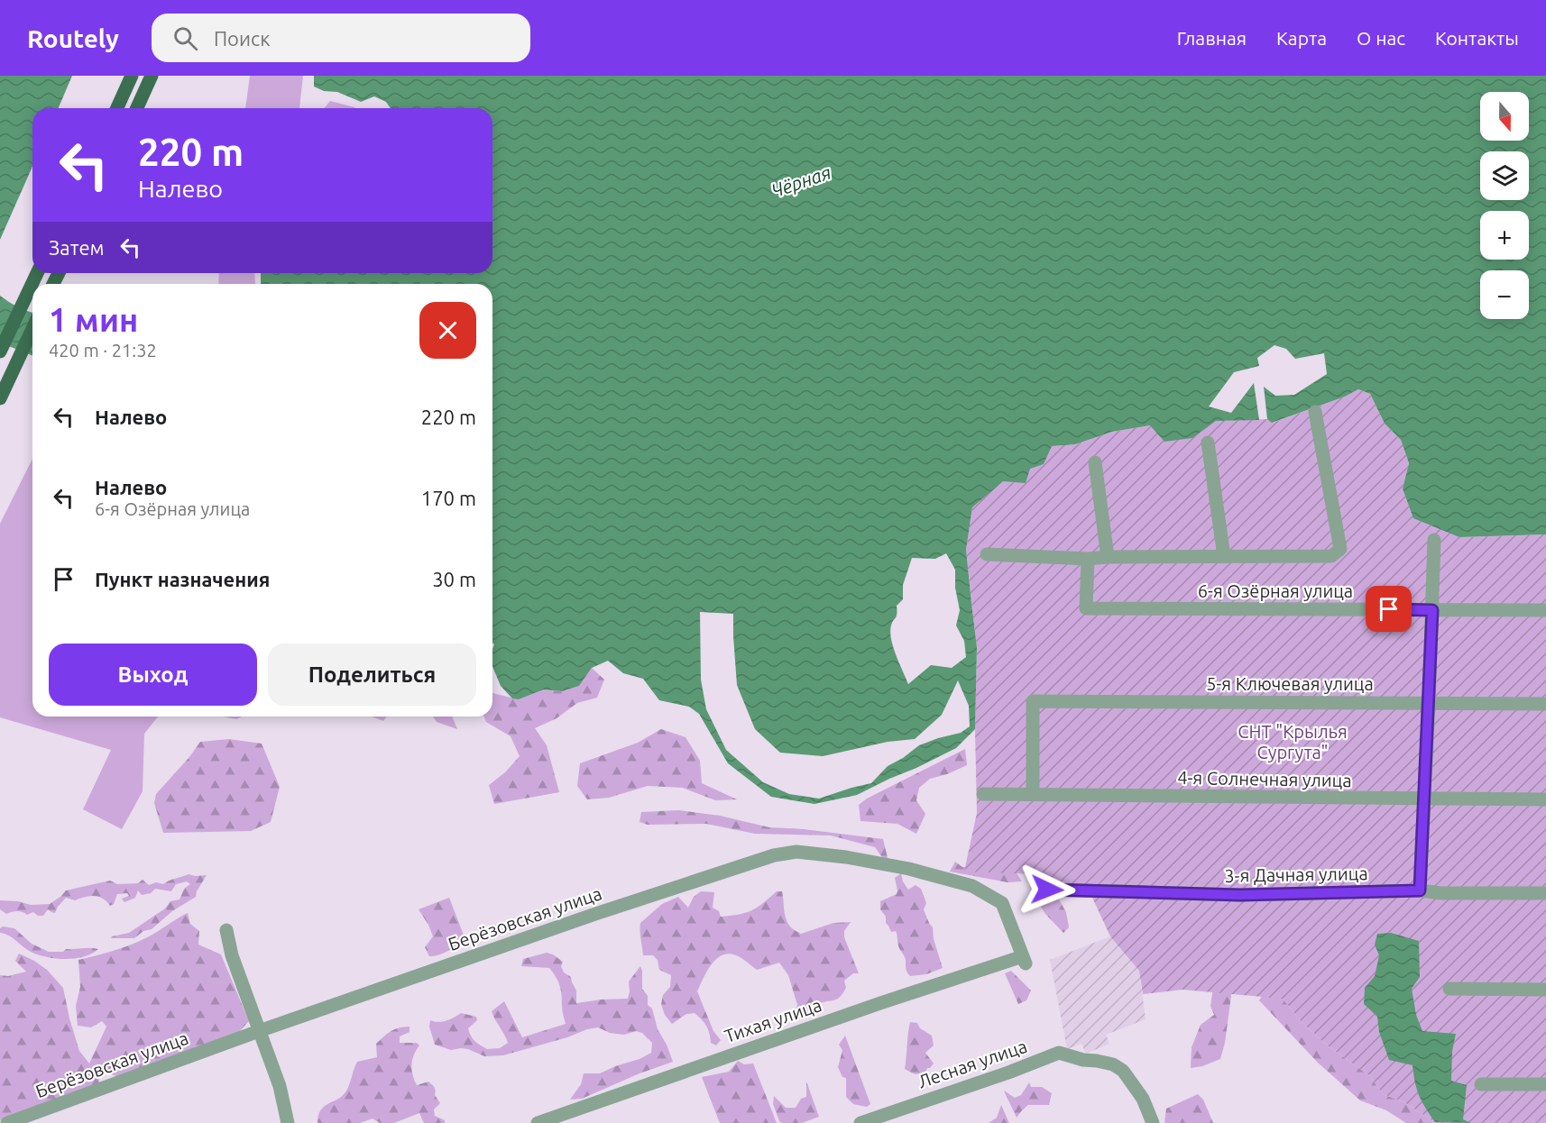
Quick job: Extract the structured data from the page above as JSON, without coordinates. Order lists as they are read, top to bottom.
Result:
{
  "streets": {
    "street": [
      "6-я Озёрная улица",
      "5-я Ключевая улица",
      "4-я Солнечная улица",
      "3-я Дачная улица",
      "Берёзовская улица",
      "Тихая улица",
      "Лесная улица"
    ]
  },
  "crossings": [
    ["5-я Ключевая улица", "4-я Солнечная улица"],
    ["Берёзовская улица", "Тихая улица"]
  ],
  "water": ["Чёрная"],
  "parks": ["CНТ \"Крылья Сургута\""],
  "north": "bottom",
  "page": {
    "header": "Routely",
    "search": "Поиск",
    "nav": [
      "Главная",
      "Карта",
      "О нас",
      "Контакты"
    ],
    "map_buttons": ["+", "−"],
    "turn": ["220 m", "Налево"],
    "then": "Затем",
    "heading": ["1 мин", "420 m · 21:32"],
    "list": [
      {
        "name": "Налево",
        "value": "220 m"
      },
      {
        "name": "Налево",
        "note": "6-я Озёрная улица",
        "value": "170 m"
      },
      {
        "name": "Пункт назначения",
        "value": "30 m"
      }
    ],
    "buttons": ["Выход", "Поделиться"]
  }
}
